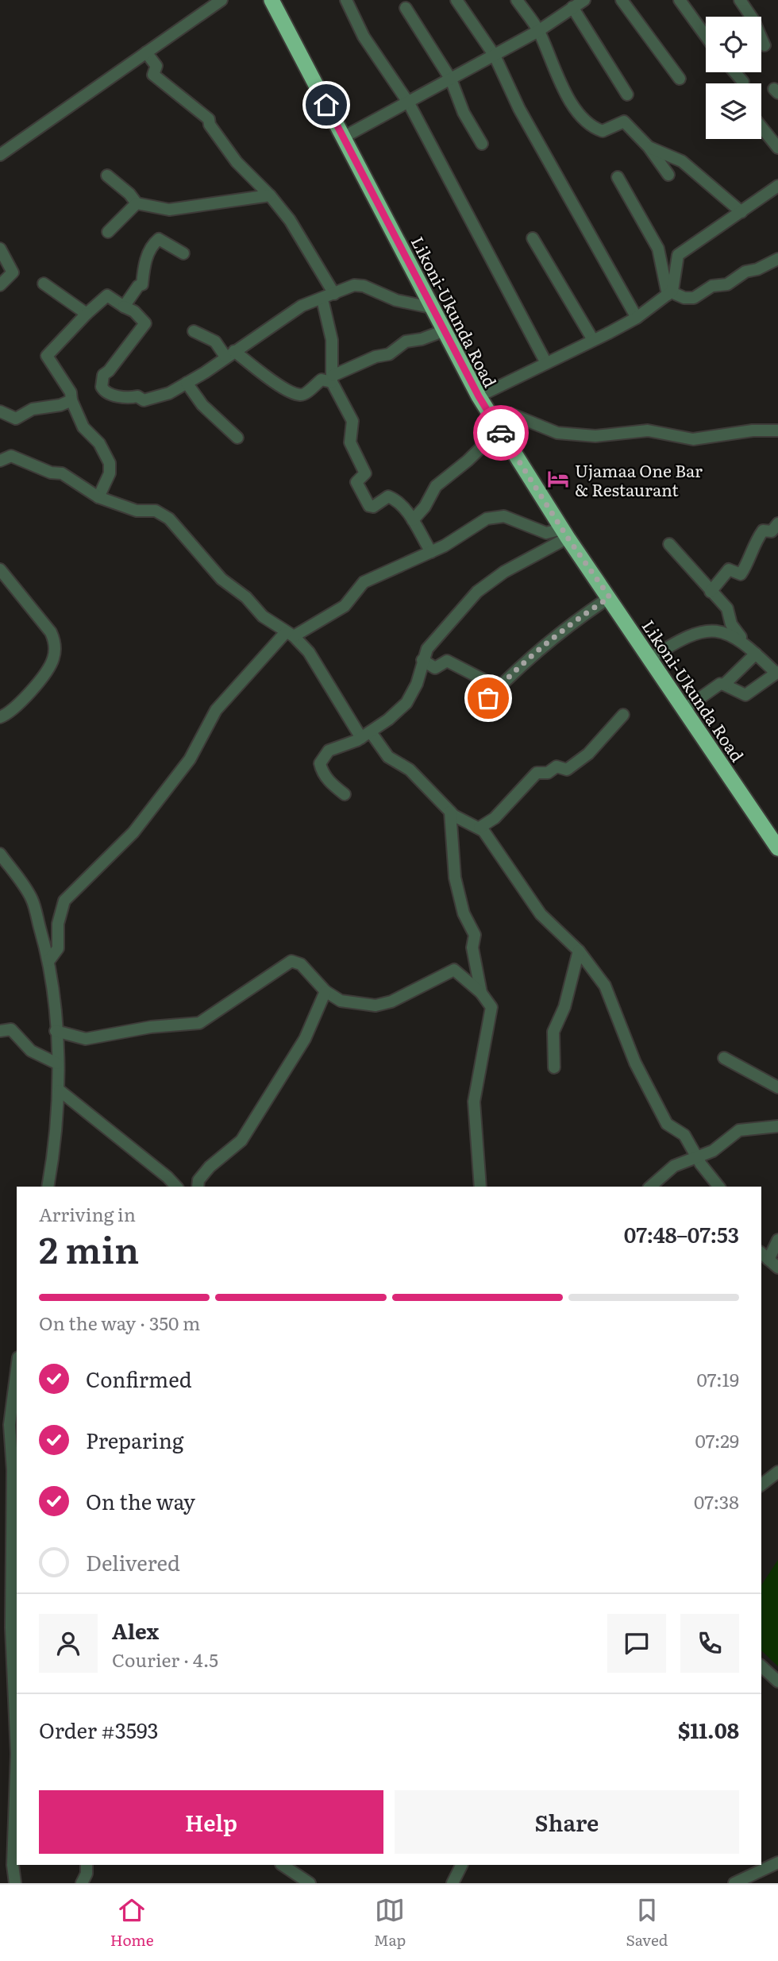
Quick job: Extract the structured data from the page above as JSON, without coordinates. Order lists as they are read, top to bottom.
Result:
{
  "streets": {
    "highway": ["Likoni-Ukunda Road"]
  },
  "places": {
    "hotel": ["Ujamaa One Bar & Restaurant"]
  },
  "page": {
    "heading": ["2 min", "Arriving in", "07:48–07:53"],
    "panel": [
      "Alex",
      "Courier · 4.5",
      "Order #3593",
      "$11.08"
    ],
    "bar": "On the way · 350 m",
    "list": [
      ["Confirmed", "07:19"],
      ["Preparing", "07:29"],
      ["On the way", "07:38"],
      "Delivered"
    ],
    "buttons": ["Help", "Share"],
    "tabs": ["Home", "Map", "Saved"]
  }
}
